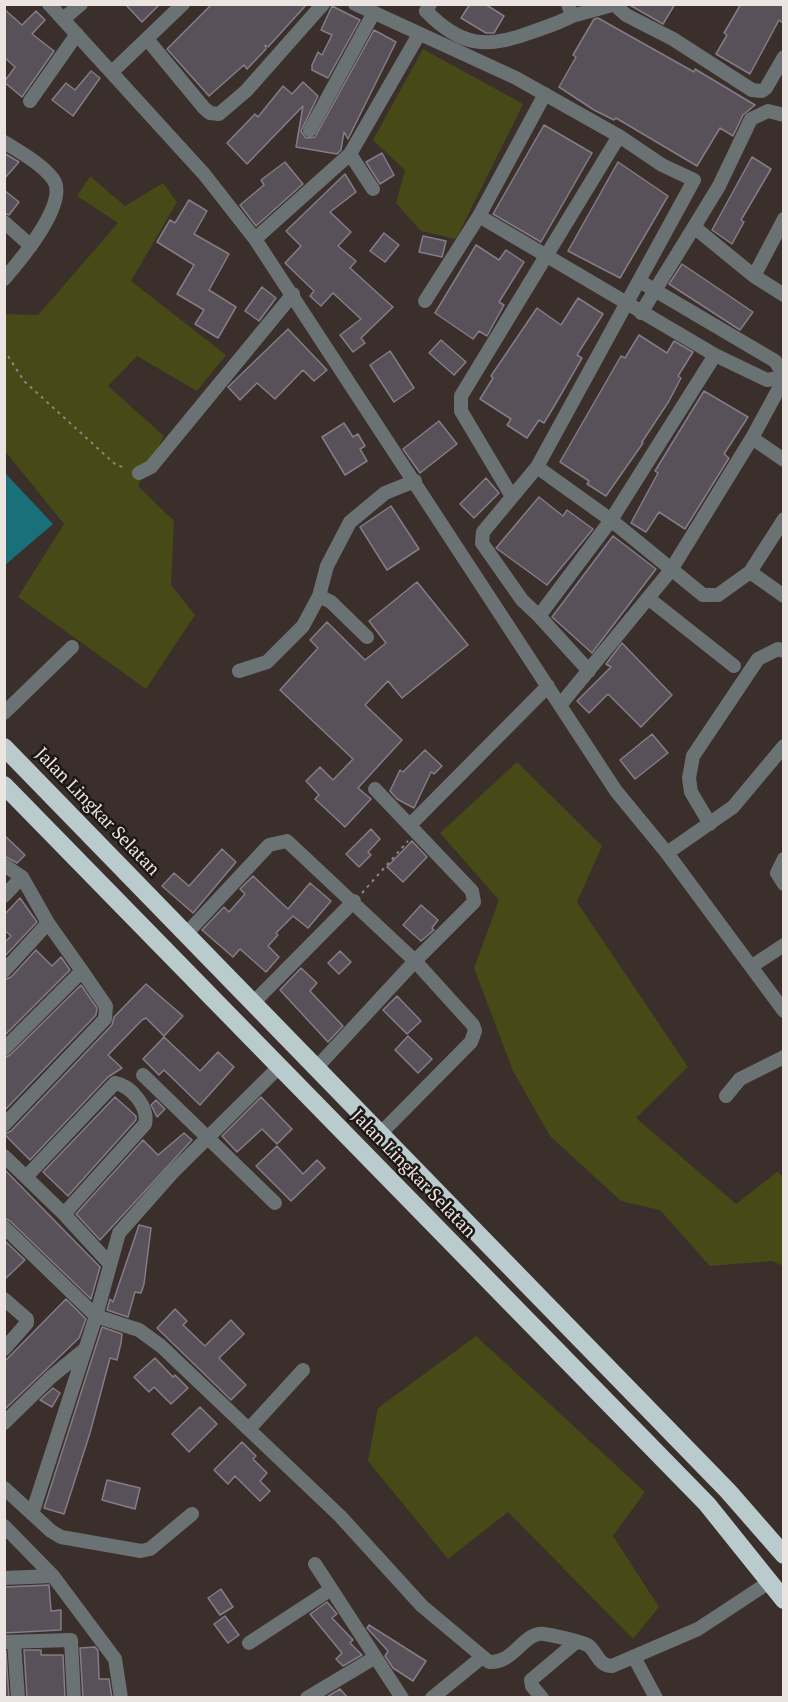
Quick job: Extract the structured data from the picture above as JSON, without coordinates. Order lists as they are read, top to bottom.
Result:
{
  "streets": {
    "highway": ["Jalan Lingkar Selatan"]
  }
}
